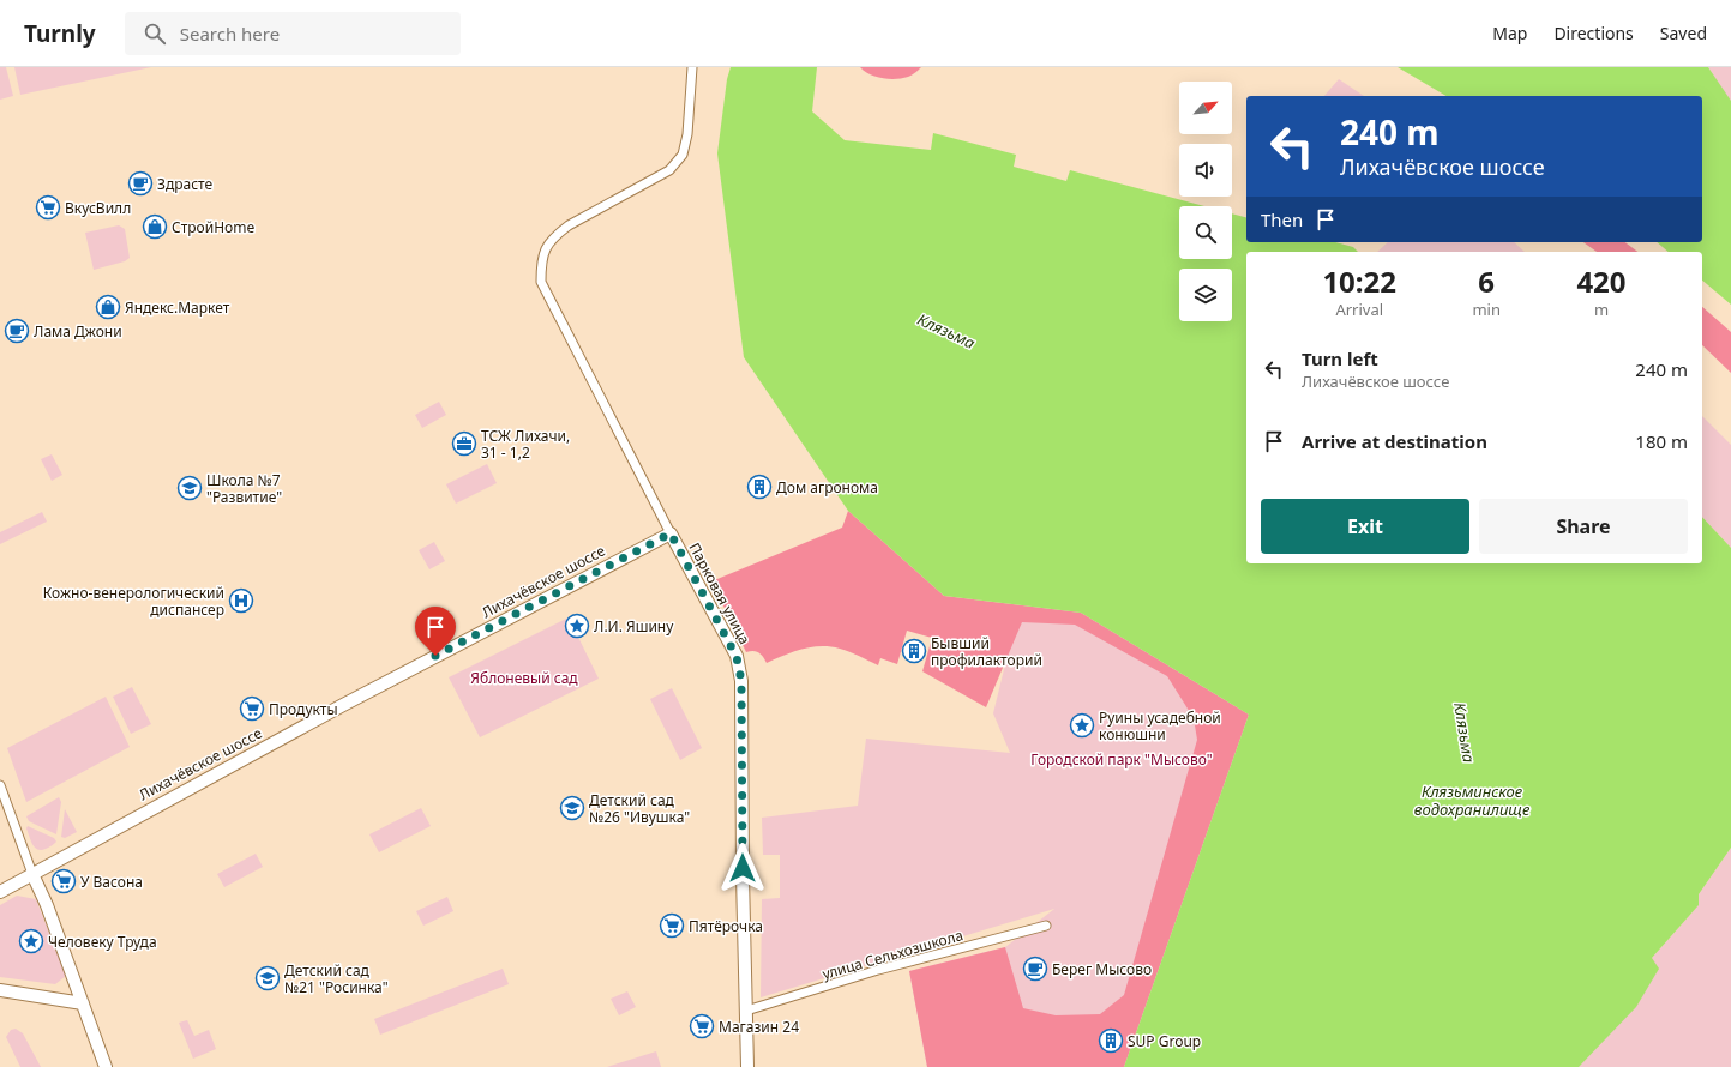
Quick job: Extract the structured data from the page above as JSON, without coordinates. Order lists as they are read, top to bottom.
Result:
{
  "streets": {
    "street": ["Лихачёвское шоссе", "Парковая улица", "улица Сельхозшкола"]
  },
  "crossings": [
    ["Лихачёвское шоссе", "Парковая улица"],
    ["Парковая улица", "улица Сельхозшкола"]
  ],
  "water": ["Клязьма", "Клязьминское водохранилище"],
  "parks": ["Яблоневый сад", "Городской парк \"Мысово\""],
  "places": {
    "cafe": ["Здрасте", "Лама Джони", "Берег Мысово"],
    "supermarket": [
      "ВкусВилл",
      "Продукты",
      "У Васона",
      "Пятёрочка",
      "Магазин 24"
    ],
    "shop": ["СтройHome", "Яндекс.Маркет"],
    "office": ["ТСЖ Лихачи, 31 - 1,2"],
    "building": ["Дом агронома", "Бывший профилакторий", "SUP Group"],
    "school or university": ["Школа №7 \"Развитие\"", "Детский сад №26 \"Ивушка\"", "Детский сад №21 \"Росинка\""],
    "hospital": ["Кожно-венерологический диспансер"],
    "place": ["Л.И. Яшину", "Руины усадебной конюшни", "Человеку Труда"]
  },
  "north": "top right",
  "page": {
    "header": "Turnly",
    "search": "Search here",
    "nav": ["Map", "Directions", "Saved"],
    "turn": ["240 m", "Лихачёвское шоссе"],
    "then": "Then",
    "eta": [
      "10:22",
      "Arrival",
      "6",
      "min",
      "420",
      "m"
    ],
    "list": [
      {
        "name": "Turn left",
        "note": "Лихачёвское шоссе",
        "value": "240 m"
      },
      {
        "name": "Arrive at destination",
        "value": "180 m"
      }
    ],
    "buttons": ["Exit", "Share"]
  }
}
